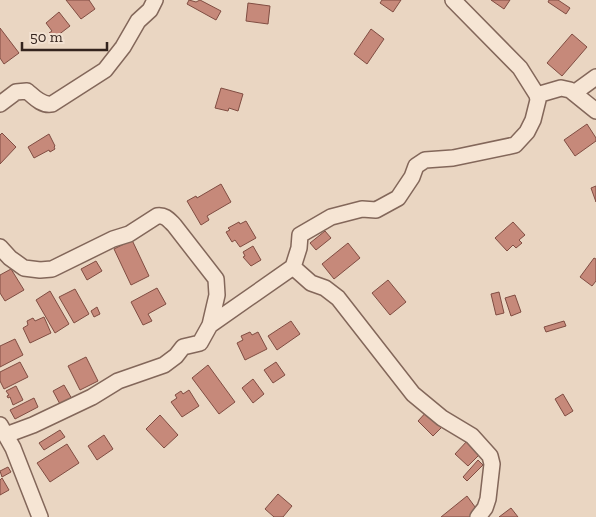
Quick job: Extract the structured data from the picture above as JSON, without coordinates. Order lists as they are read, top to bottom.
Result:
{
  "scale_bar": "50 m"
}
